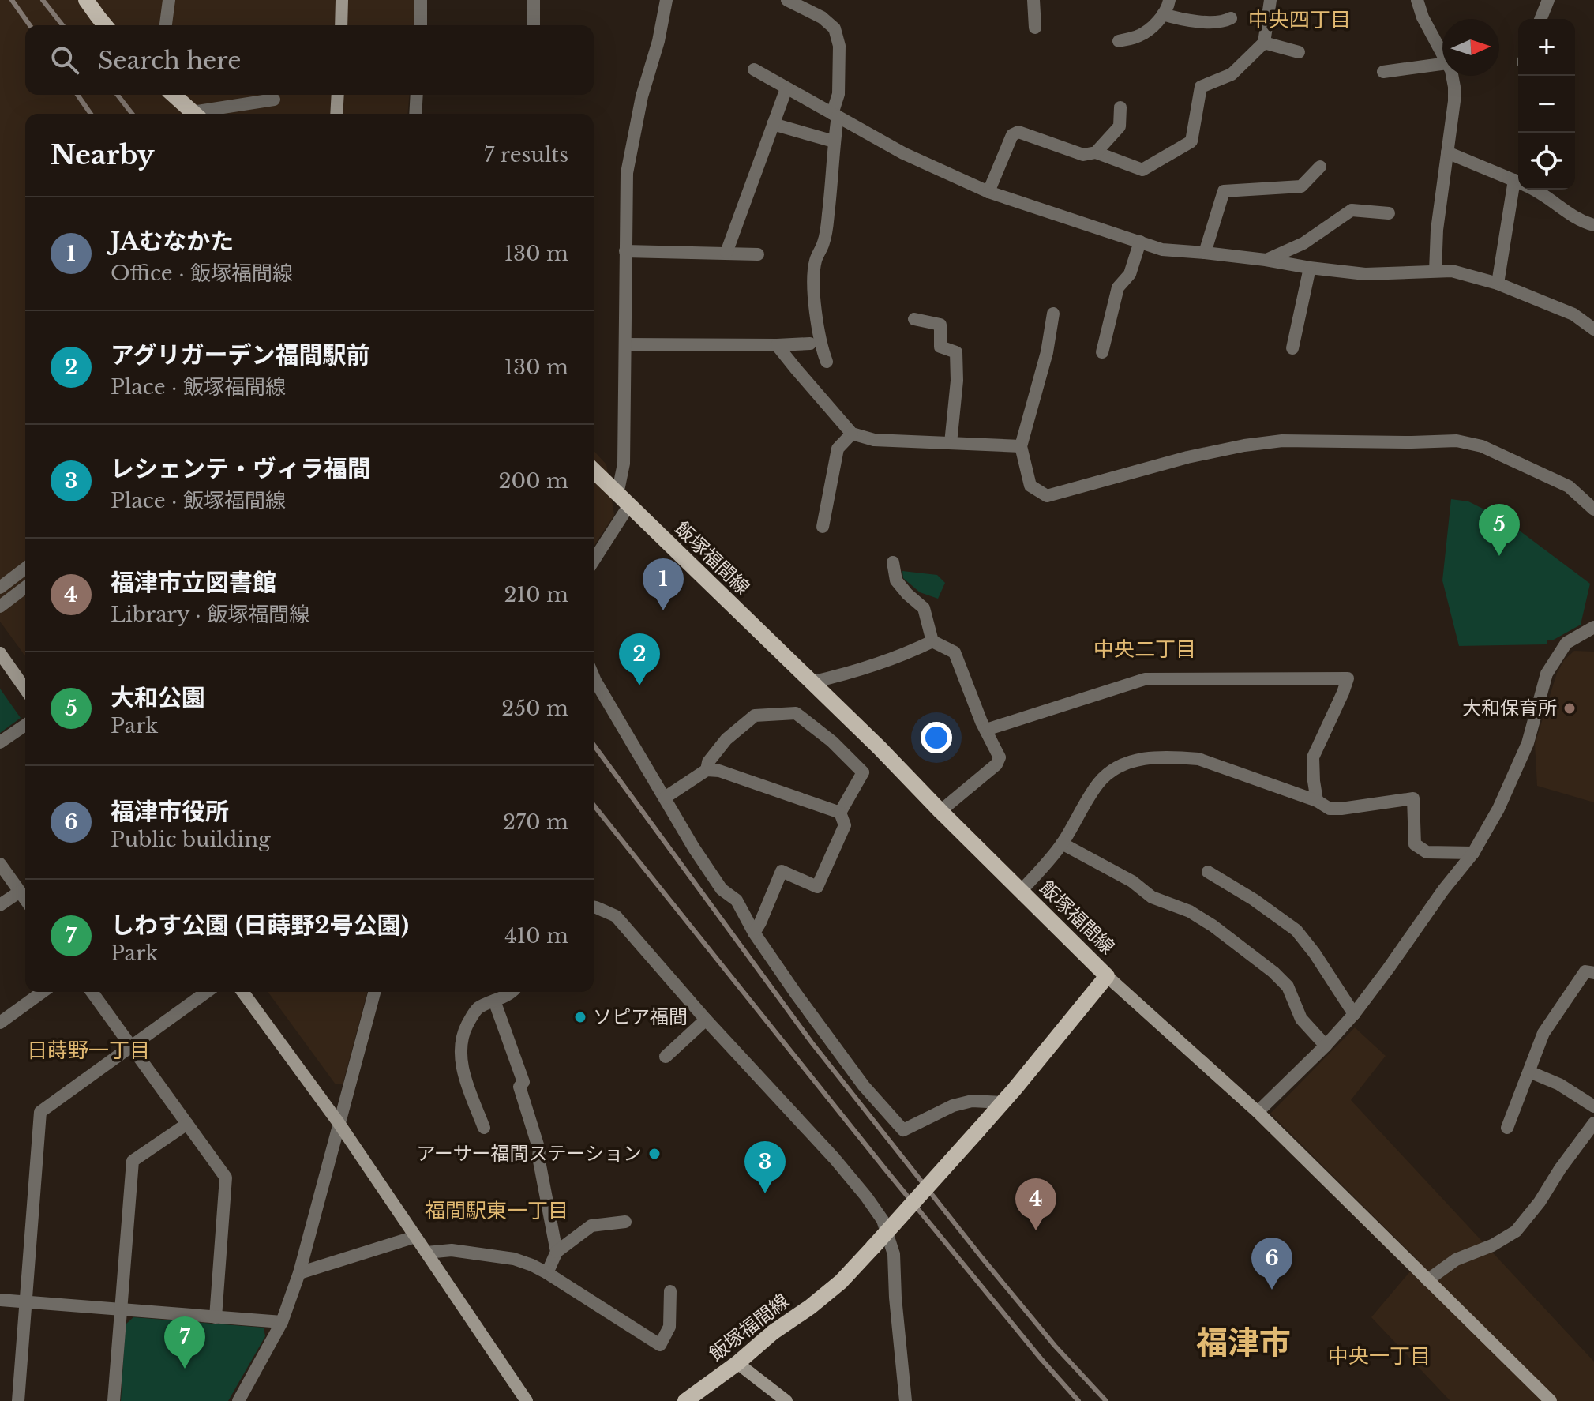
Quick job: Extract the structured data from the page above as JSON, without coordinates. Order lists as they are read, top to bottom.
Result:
{
  "streets": {
    "main road": ["飯塚福間線"]
  },
  "districts": [
    "中央四丁目",
    "中央二丁目",
    "日蒔野一丁目",
    "福間駅東一丁目",
    "福津市",
    "中央一丁目"
  ],
  "places": ["大和保育所", "ソピア福間", "アーサー福間ステーション"],
  "north": "right",
  "page": {
    "map_buttons": ["+", "−"],
    "search": "Search here",
    "heading": ["Nearby", "7 results"],
    "list": [
      {
        "mark": "1",
        "name": "JAむなかた",
        "note": "Office · 飯塚福間線",
        "value": "130 m"
      },
      {
        "mark": "2",
        "name": "アグリガーデン福間駅前",
        "note": "Place · 飯塚福間線",
        "value": "130 m"
      },
      {
        "mark": "3",
        "name": "レシェンテ・ヴィラ福間",
        "note": "Place · 飯塚福間線",
        "value": "200 m"
      },
      {
        "mark": "4",
        "name": "福津市立図書館",
        "note": "Library · 飯塚福間線",
        "value": "210 m"
      },
      {
        "mark": "5",
        "name": "大和公園",
        "note": "Park",
        "value": "250 m"
      },
      {
        "mark": "6",
        "name": "福津市役所",
        "note": "Public building",
        "value": "270 m"
      },
      {
        "mark": "7",
        "name": "しわす公園 (日蒔野2号公園)",
        "note": "Park",
        "value": "410 m"
      }
    ],
    "pins": [
      "5",
      "1",
      "2",
      "3",
      "4",
      "6",
      "7"
    ]
  }
}
